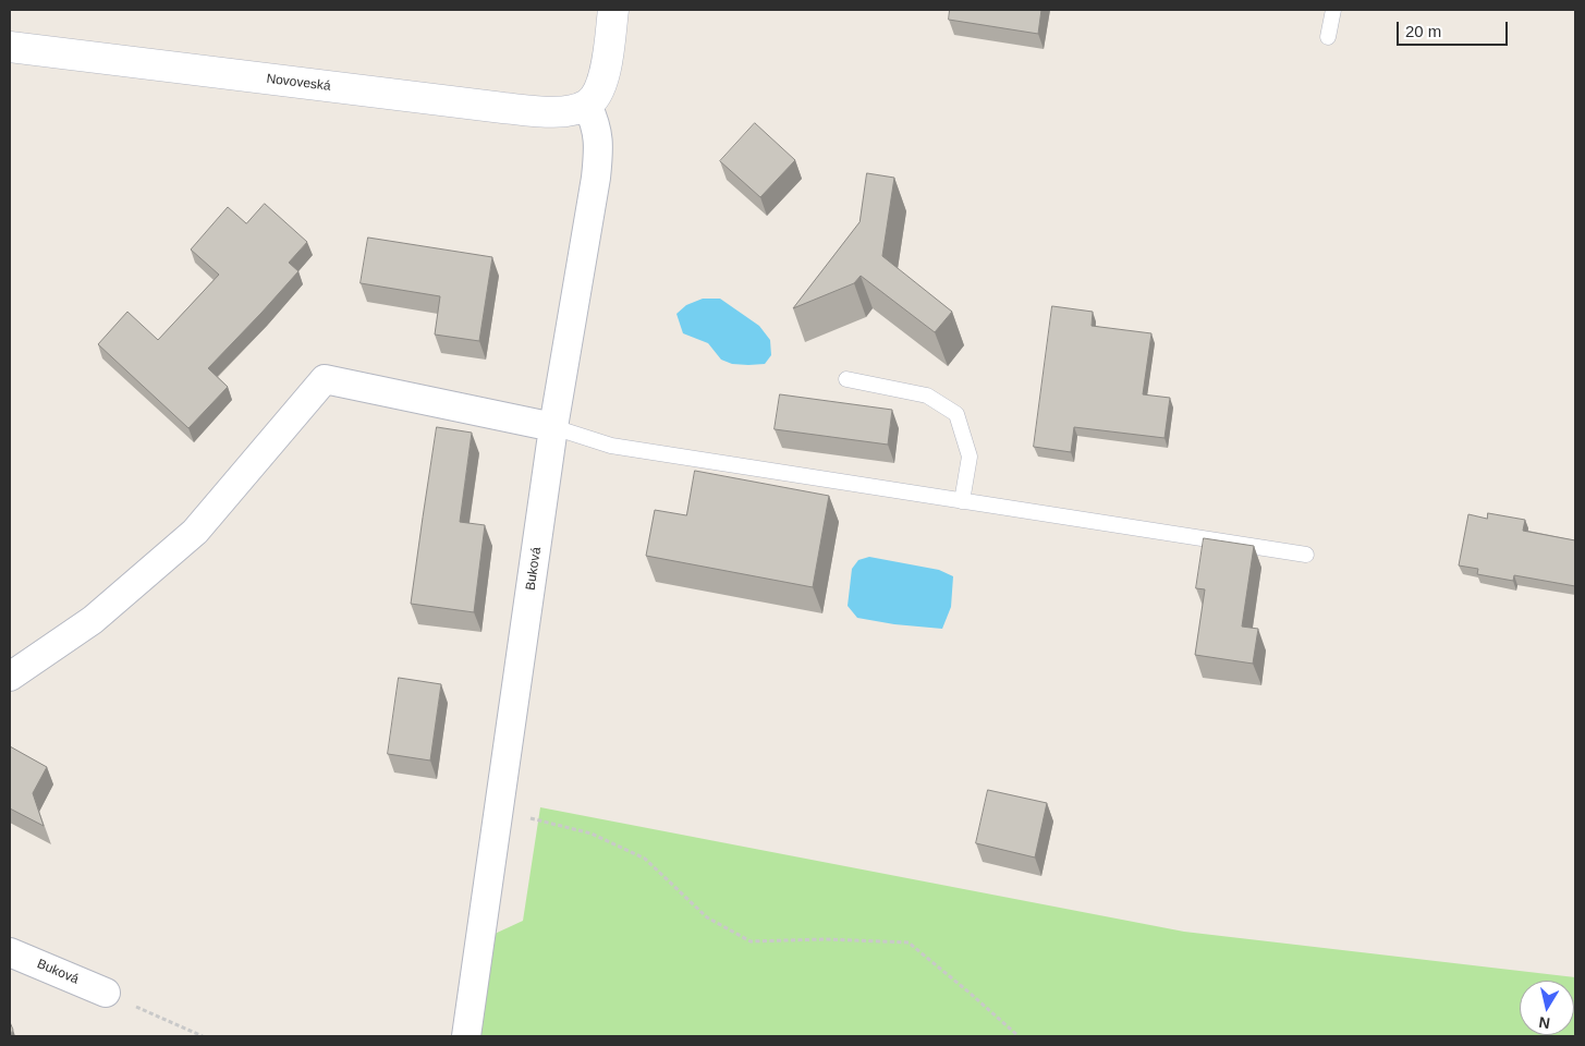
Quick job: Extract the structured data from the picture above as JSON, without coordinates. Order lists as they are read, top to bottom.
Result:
{
  "streets": {
    "street": ["Novoveská", "Buková"]
  },
  "crossings": [
    ["Novoveská", "Buková"]
  ],
  "scale_bar": "20 m",
  "north": "bottom"
}
